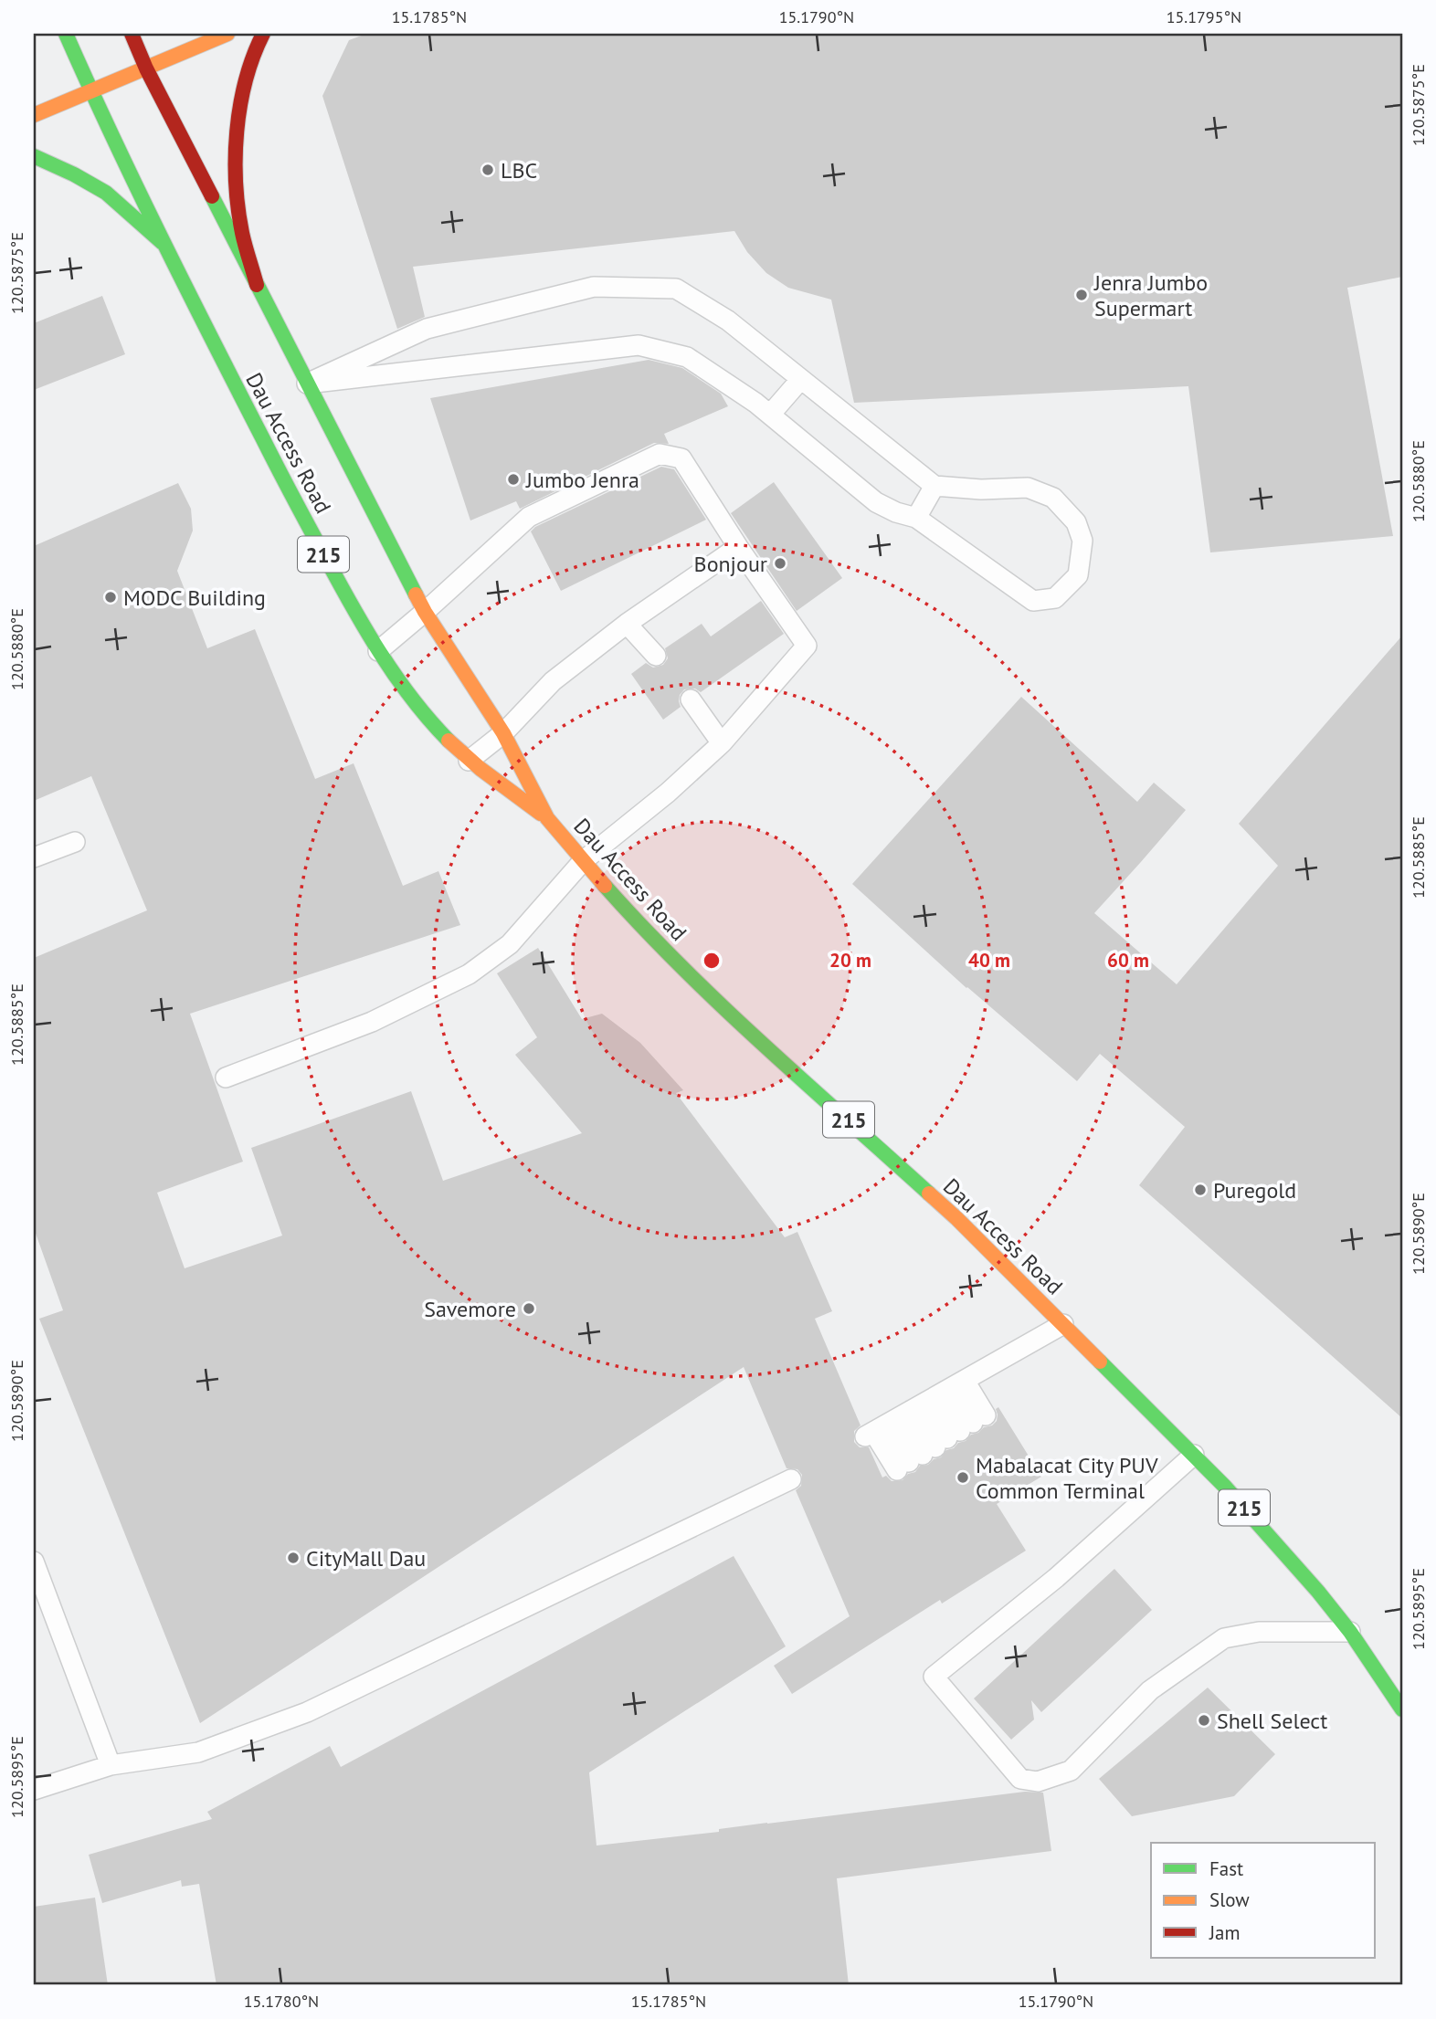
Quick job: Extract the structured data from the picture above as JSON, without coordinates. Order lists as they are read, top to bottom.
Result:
{
  "streets": {
    "main road": ["Dau Access Road", "215"]
  },
  "places": [
    "LBC",
    "Jenra Jumbo Supermart",
    "Jumbo Jenra",
    "Bonjour",
    "MODC Building",
    "Puregold",
    "Savemore",
    "Mabalacat City PUV Common Terminal",
    "CityMall Dau",
    "Shell Select"
  ],
  "legend": ["Fast", "Slow", "Jam"],
  "coordinates": [
    "15.1785°N",
    "15.1790°N",
    "15.1795°N",
    "120.5875°E",
    "120.5880°E",
    "120.5885°E",
    "120.5890°E",
    "120.5895°E",
    "15.1780°N"
  ],
  "rings": ["20 m", "40 m", "60 m"]
}
